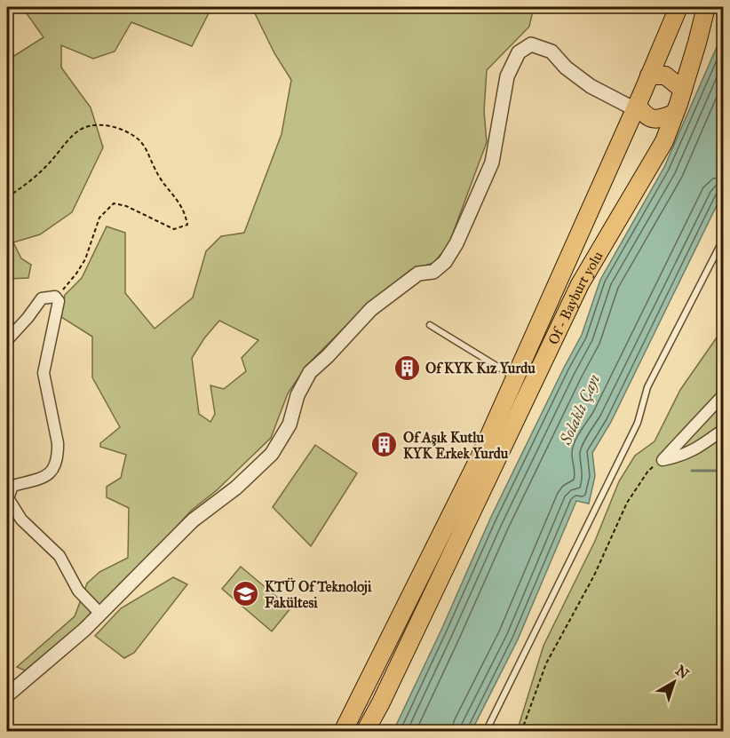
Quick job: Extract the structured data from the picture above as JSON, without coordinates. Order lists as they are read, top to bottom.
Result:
{
  "streets": {
    "highway": ["Of - Bayburt yolu"]
  },
  "water": ["Solaklı Çayı"],
  "places": {
    "building": ["Of KYK Kız Yurdu", "Of Aşık Kutlu KYK Erkek Yurdu"],
    "school or university": ["KTÜ Of Teknoloji Fakültesi"]
  },
  "north": "top right"
}
